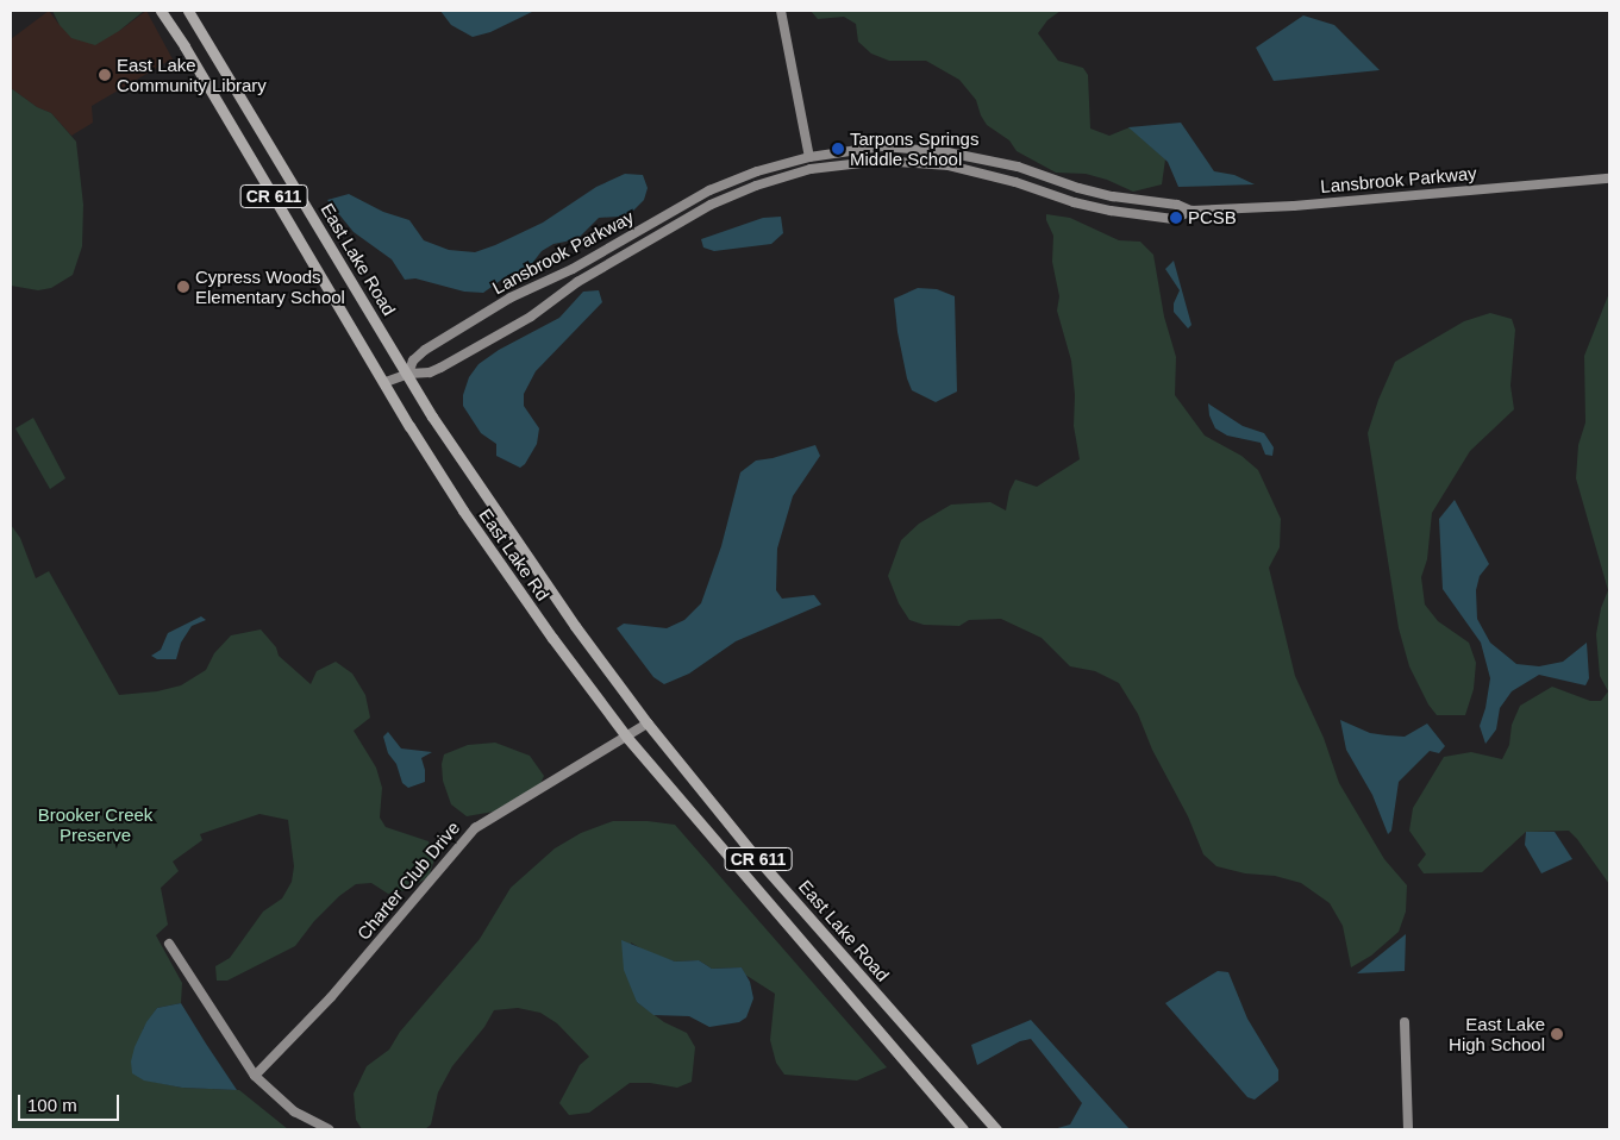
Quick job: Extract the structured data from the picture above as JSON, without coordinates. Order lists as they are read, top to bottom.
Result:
{
  "streets": {
    "main road": ["CR 611", "East Lake Road", "East Lake Rd"],
    "street": ["Lansbrook Parkway", "Charter Club Drive"]
  },
  "crossings": [
    ["Lansbrook Parkway", "East Lake Road"],
    ["Lansbrook Parkway", "East Lake Rd"],
    ["CR 611", "East Lake Rd"],
    ["CR 611", "Charter Club Drive"],
    ["East Lake Road", "East Lake Rd"],
    ["East Lake Road", "Charter Club Drive"],
    ["East Lake Rd", "Charter Club Drive"]
  ],
  "parks": ["Brooker Creek Preserve"],
  "places": [
    "East Lake Community Library",
    "Tarpons Springs Middle School",
    "PCSB",
    "Cypress Woods Elementary School",
    "East Lake High School"
  ],
  "scale_bar": "100 m"
}
